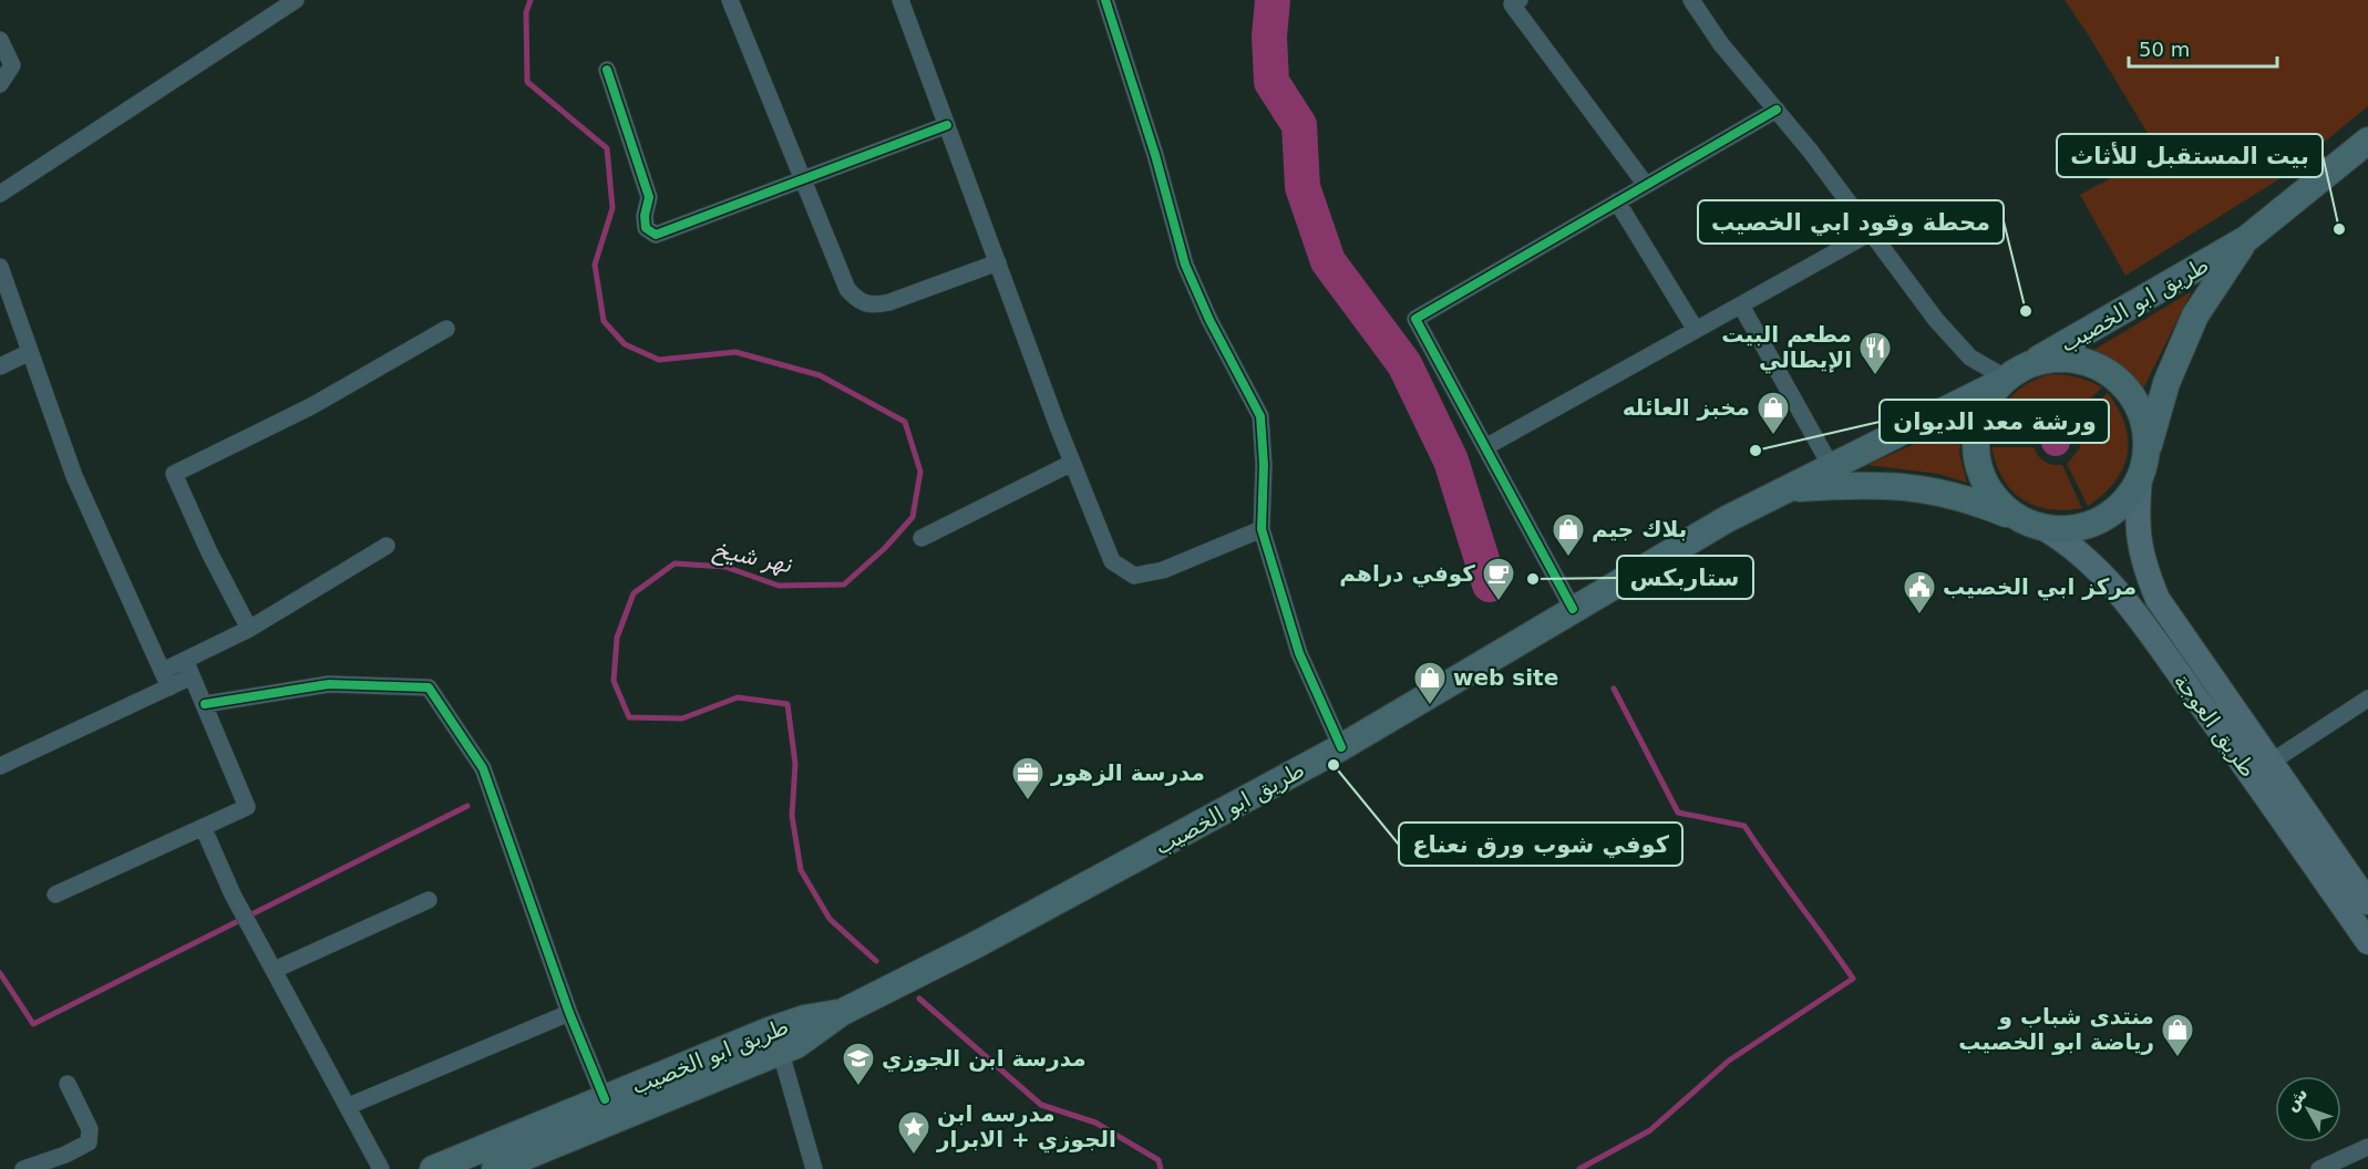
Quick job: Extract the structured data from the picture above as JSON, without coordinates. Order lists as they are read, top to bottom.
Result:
{
  "streets": {
    "main road": ["طريق ابو الخصيب", "طريق العوجة"]
  },
  "crossings": [
    ["طريق ابو الخصيب", "طريق العوجة"]
  ],
  "water": ["نهر شيخ"],
  "places": {
    "other": [
      "بيت المستقبل للأثاث",
      "محطة وقود ابي الخصيب",
      "ورشة معد الديوان",
      "ستاربكس",
      "كوفي شوب ورق نعناع"
    ],
    "restaurant": ["مطعم البيت الإيطالي"],
    "shop": [
      "مخبز العائله",
      "بلاك جيم",
      "web site",
      "منتدى شباب و رياضة ابو الخصيب"
    ],
    "cafe": ["كوفي دراهم"],
    "public building": ["مركز ابي الخصيب"],
    "office": ["مدرسة الزهور"],
    "school or university": ["مدرسة ابن الجوزي"],
    "place": ["مدرسه ابن الجوزي + الابرار"]
  },
  "scale_bar": "50 m",
  "north": "top left"
}
